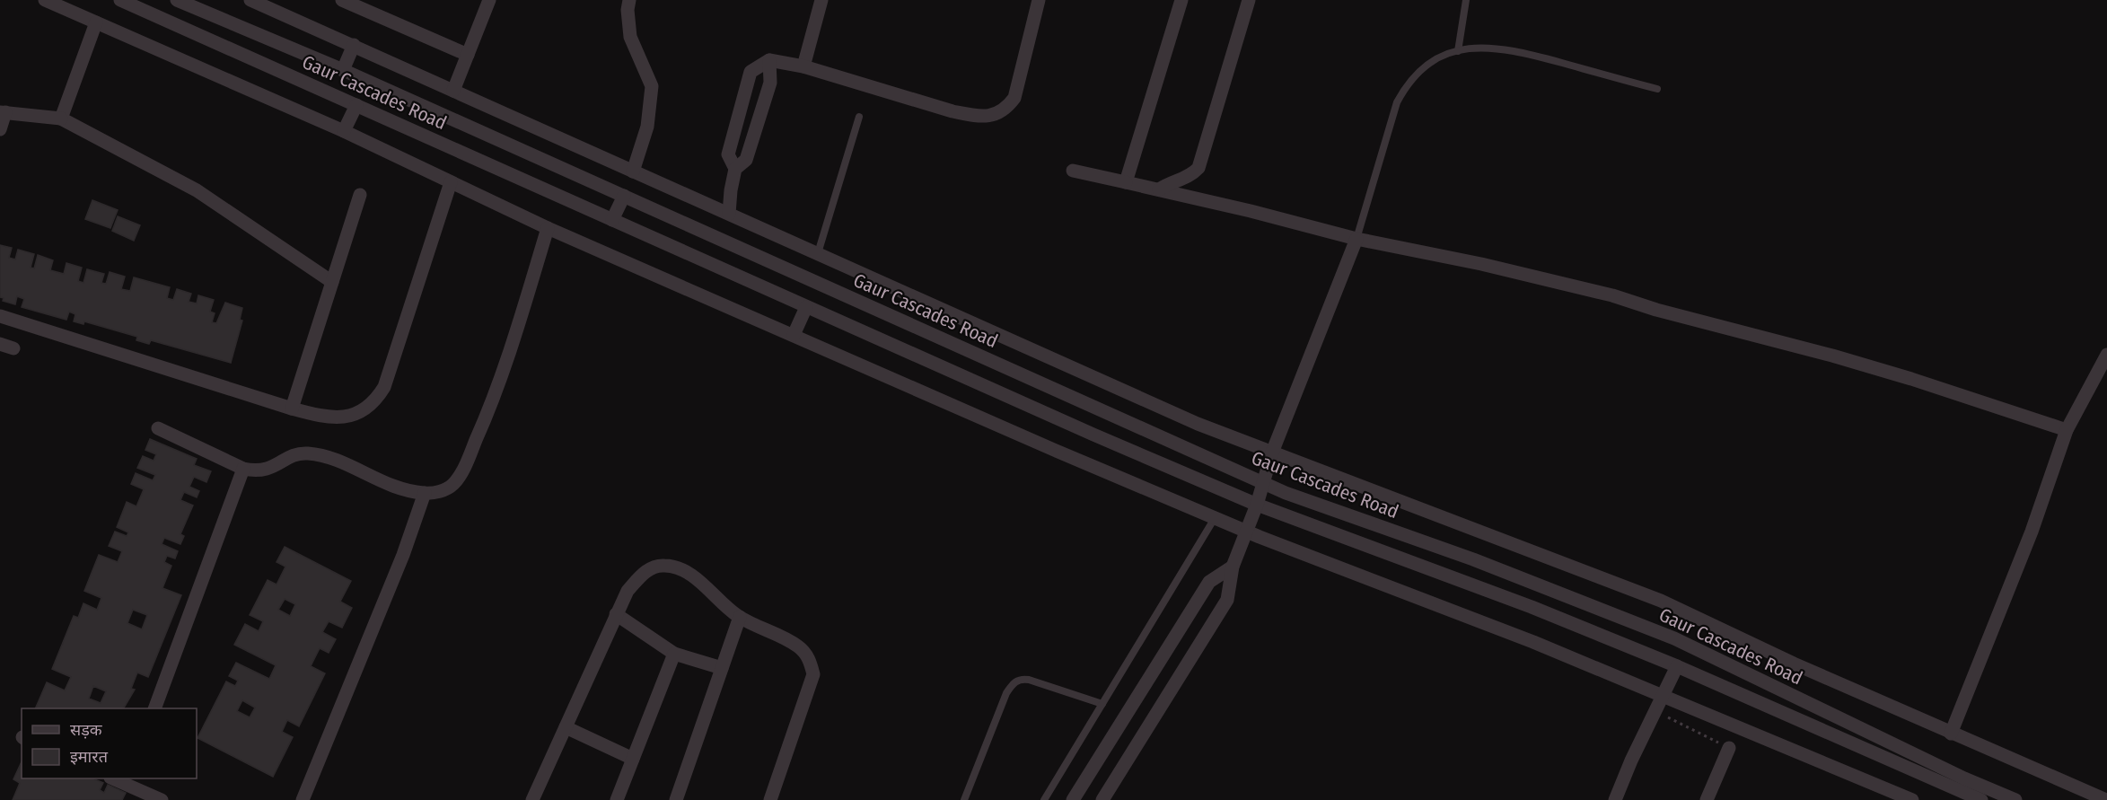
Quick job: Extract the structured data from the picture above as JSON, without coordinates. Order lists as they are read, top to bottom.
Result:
{
  "streets": {
    "street": ["Gaur Cascades Road"]
  },
  "legend": ["सड़क", "इमारत"]
}
